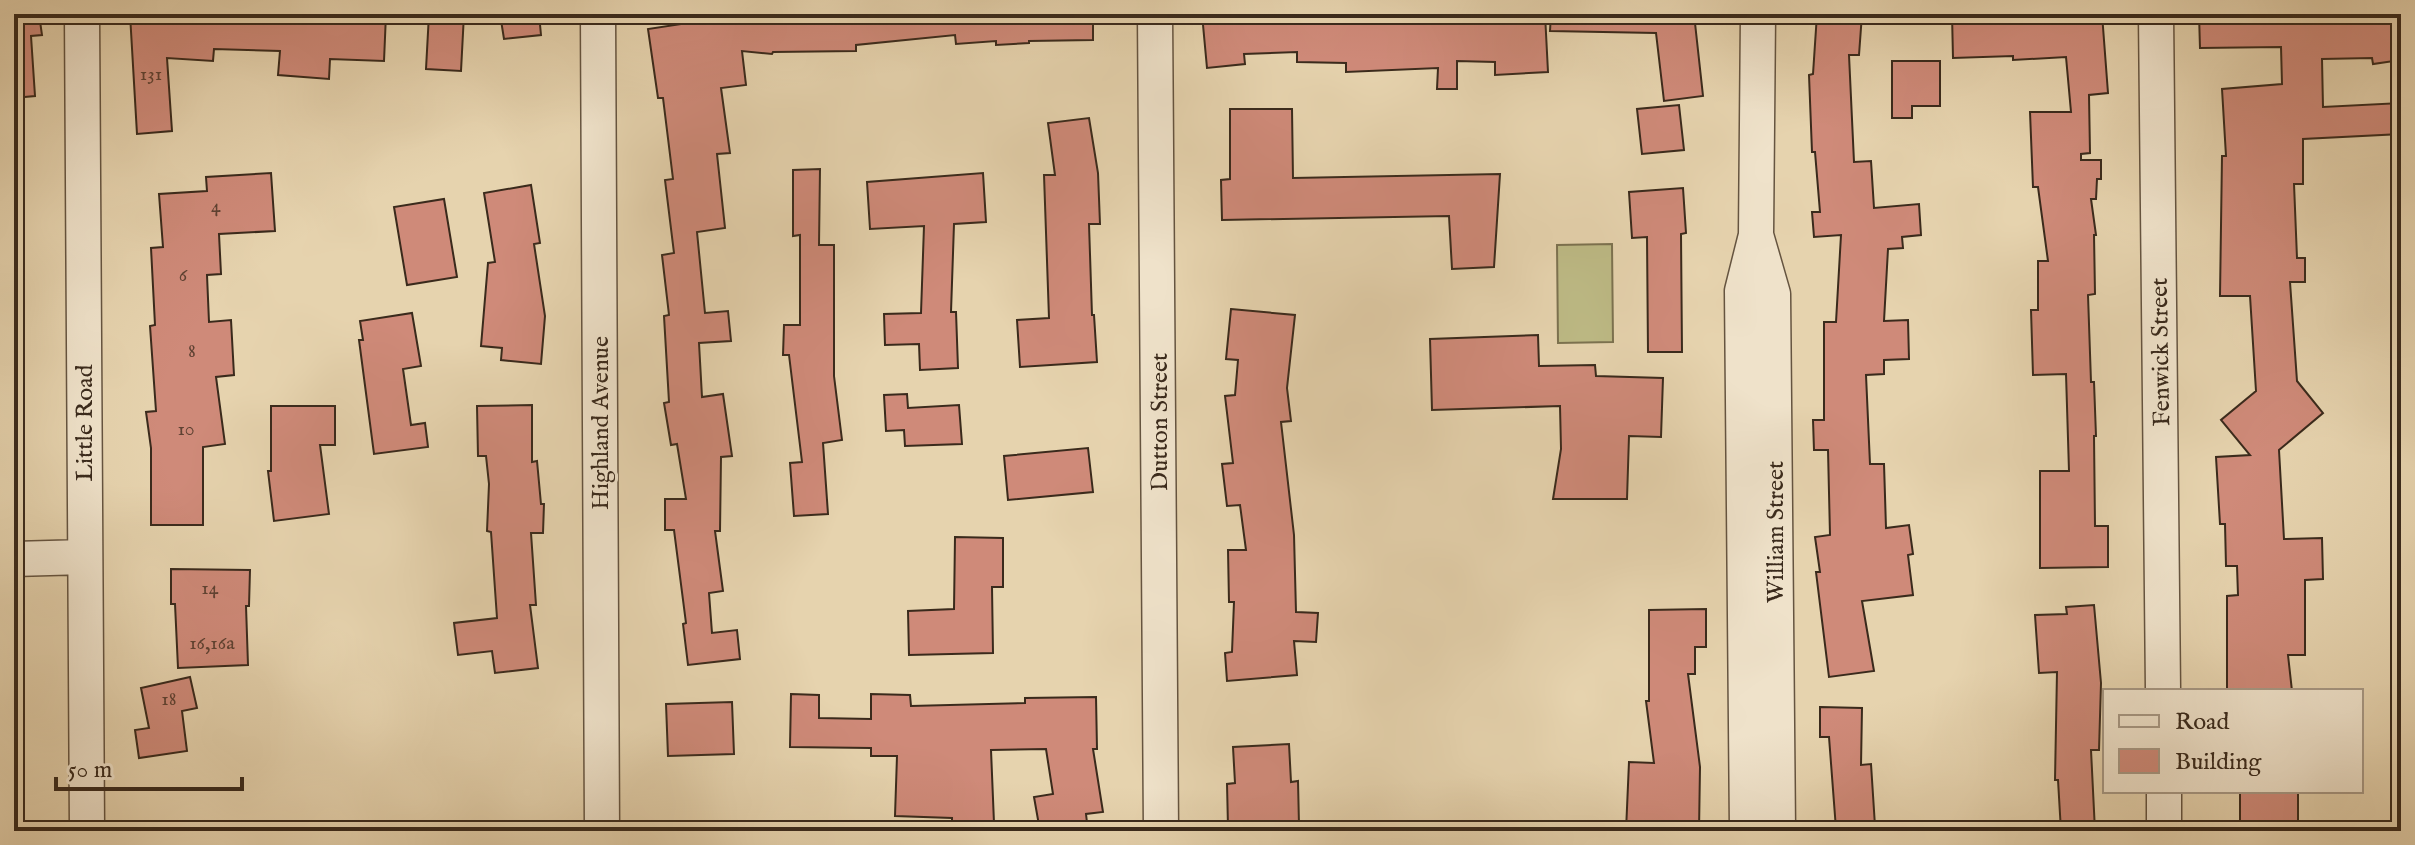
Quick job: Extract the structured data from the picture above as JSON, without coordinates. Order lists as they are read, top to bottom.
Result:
{
  "streets": {
    "street": [
      "Fenwick Street",
      "Dutton Street",
      "Little Road",
      "Highland Avenue",
      "William Street"
    ]
  },
  "house_numbers": [
    "131",
    "4",
    "6",
    "8",
    "10",
    "14",
    "16,16a",
    "18"
  ],
  "legend": ["Road", "Building"],
  "scale_bar": "50 m"
}
